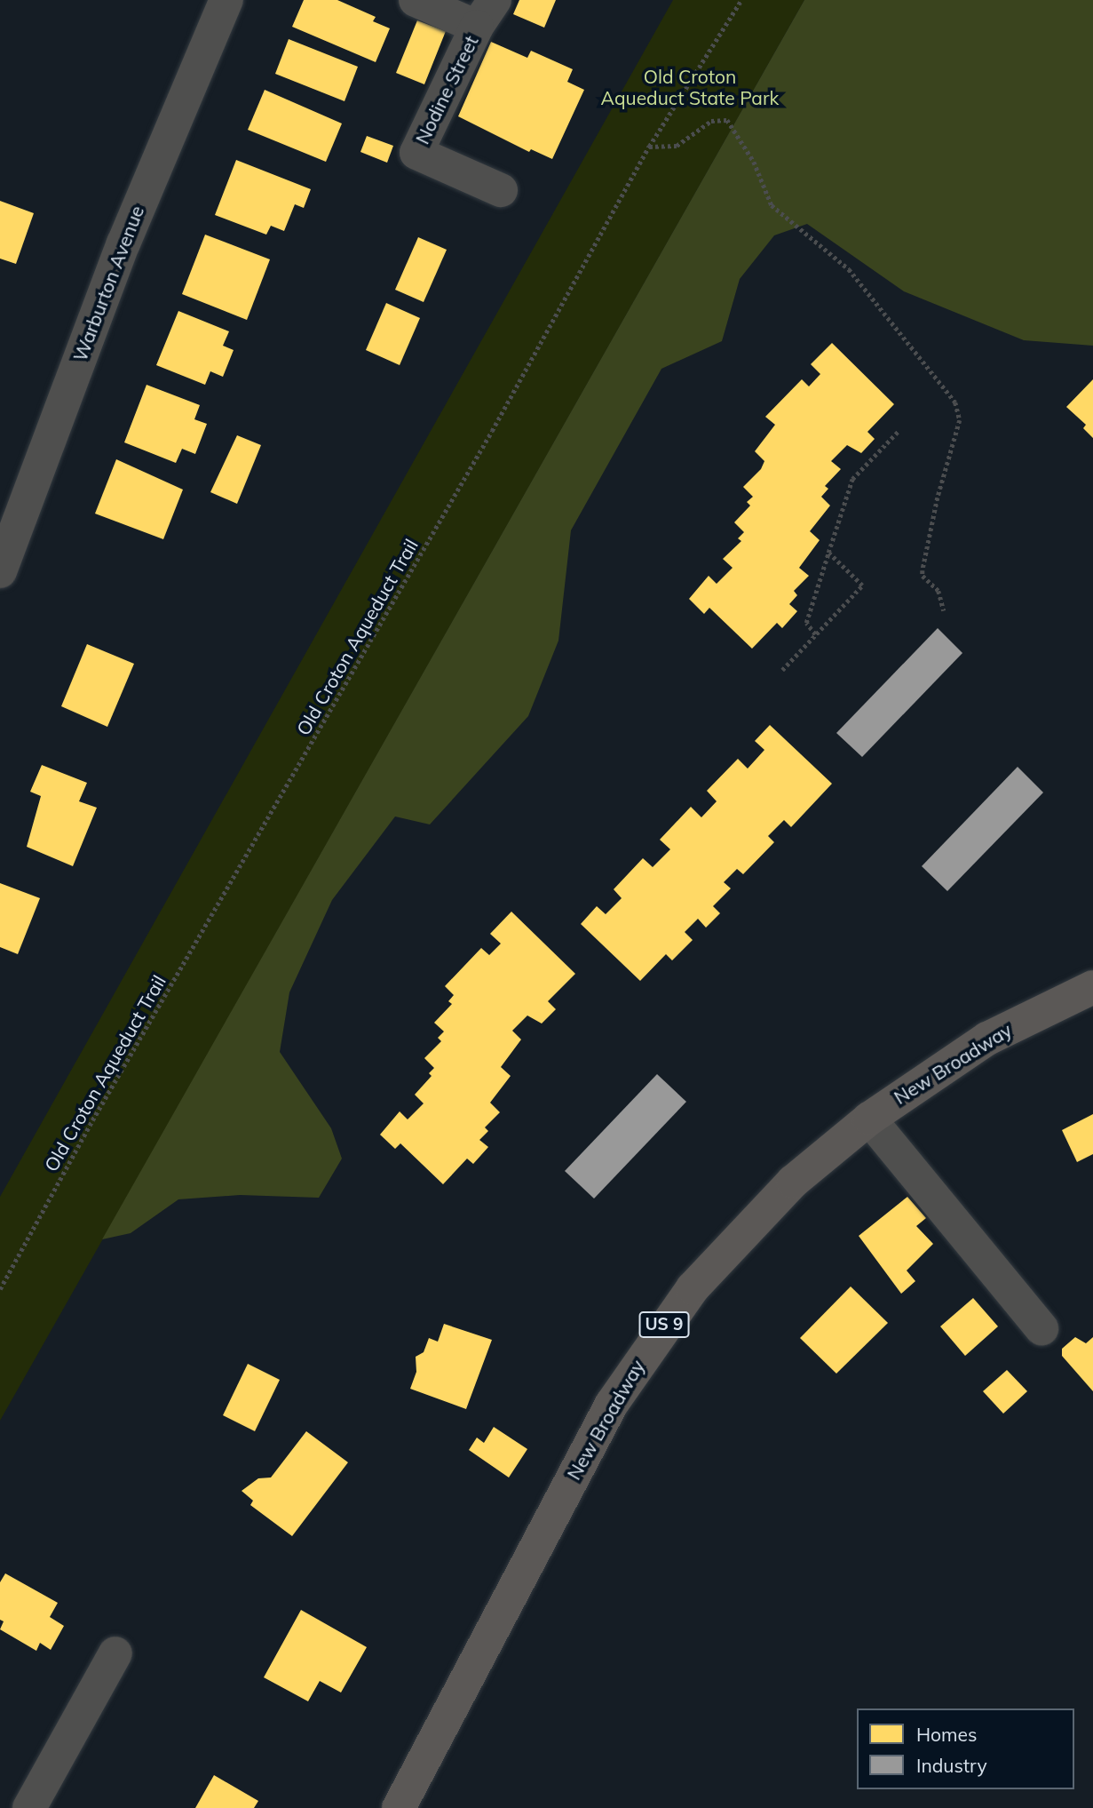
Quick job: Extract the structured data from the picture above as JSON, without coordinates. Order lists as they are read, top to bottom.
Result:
{
  "streets": {
    "main road": ["New Broadway", "US 9"],
    "street": ["Nodine Street", "Warburton Avenue"],
    "path": ["Old Croton Aqueduct Trail"]
  },
  "parks": ["Old Croton Aqueduct State Park"],
  "legend": ["Homes", "Industry"]
}
